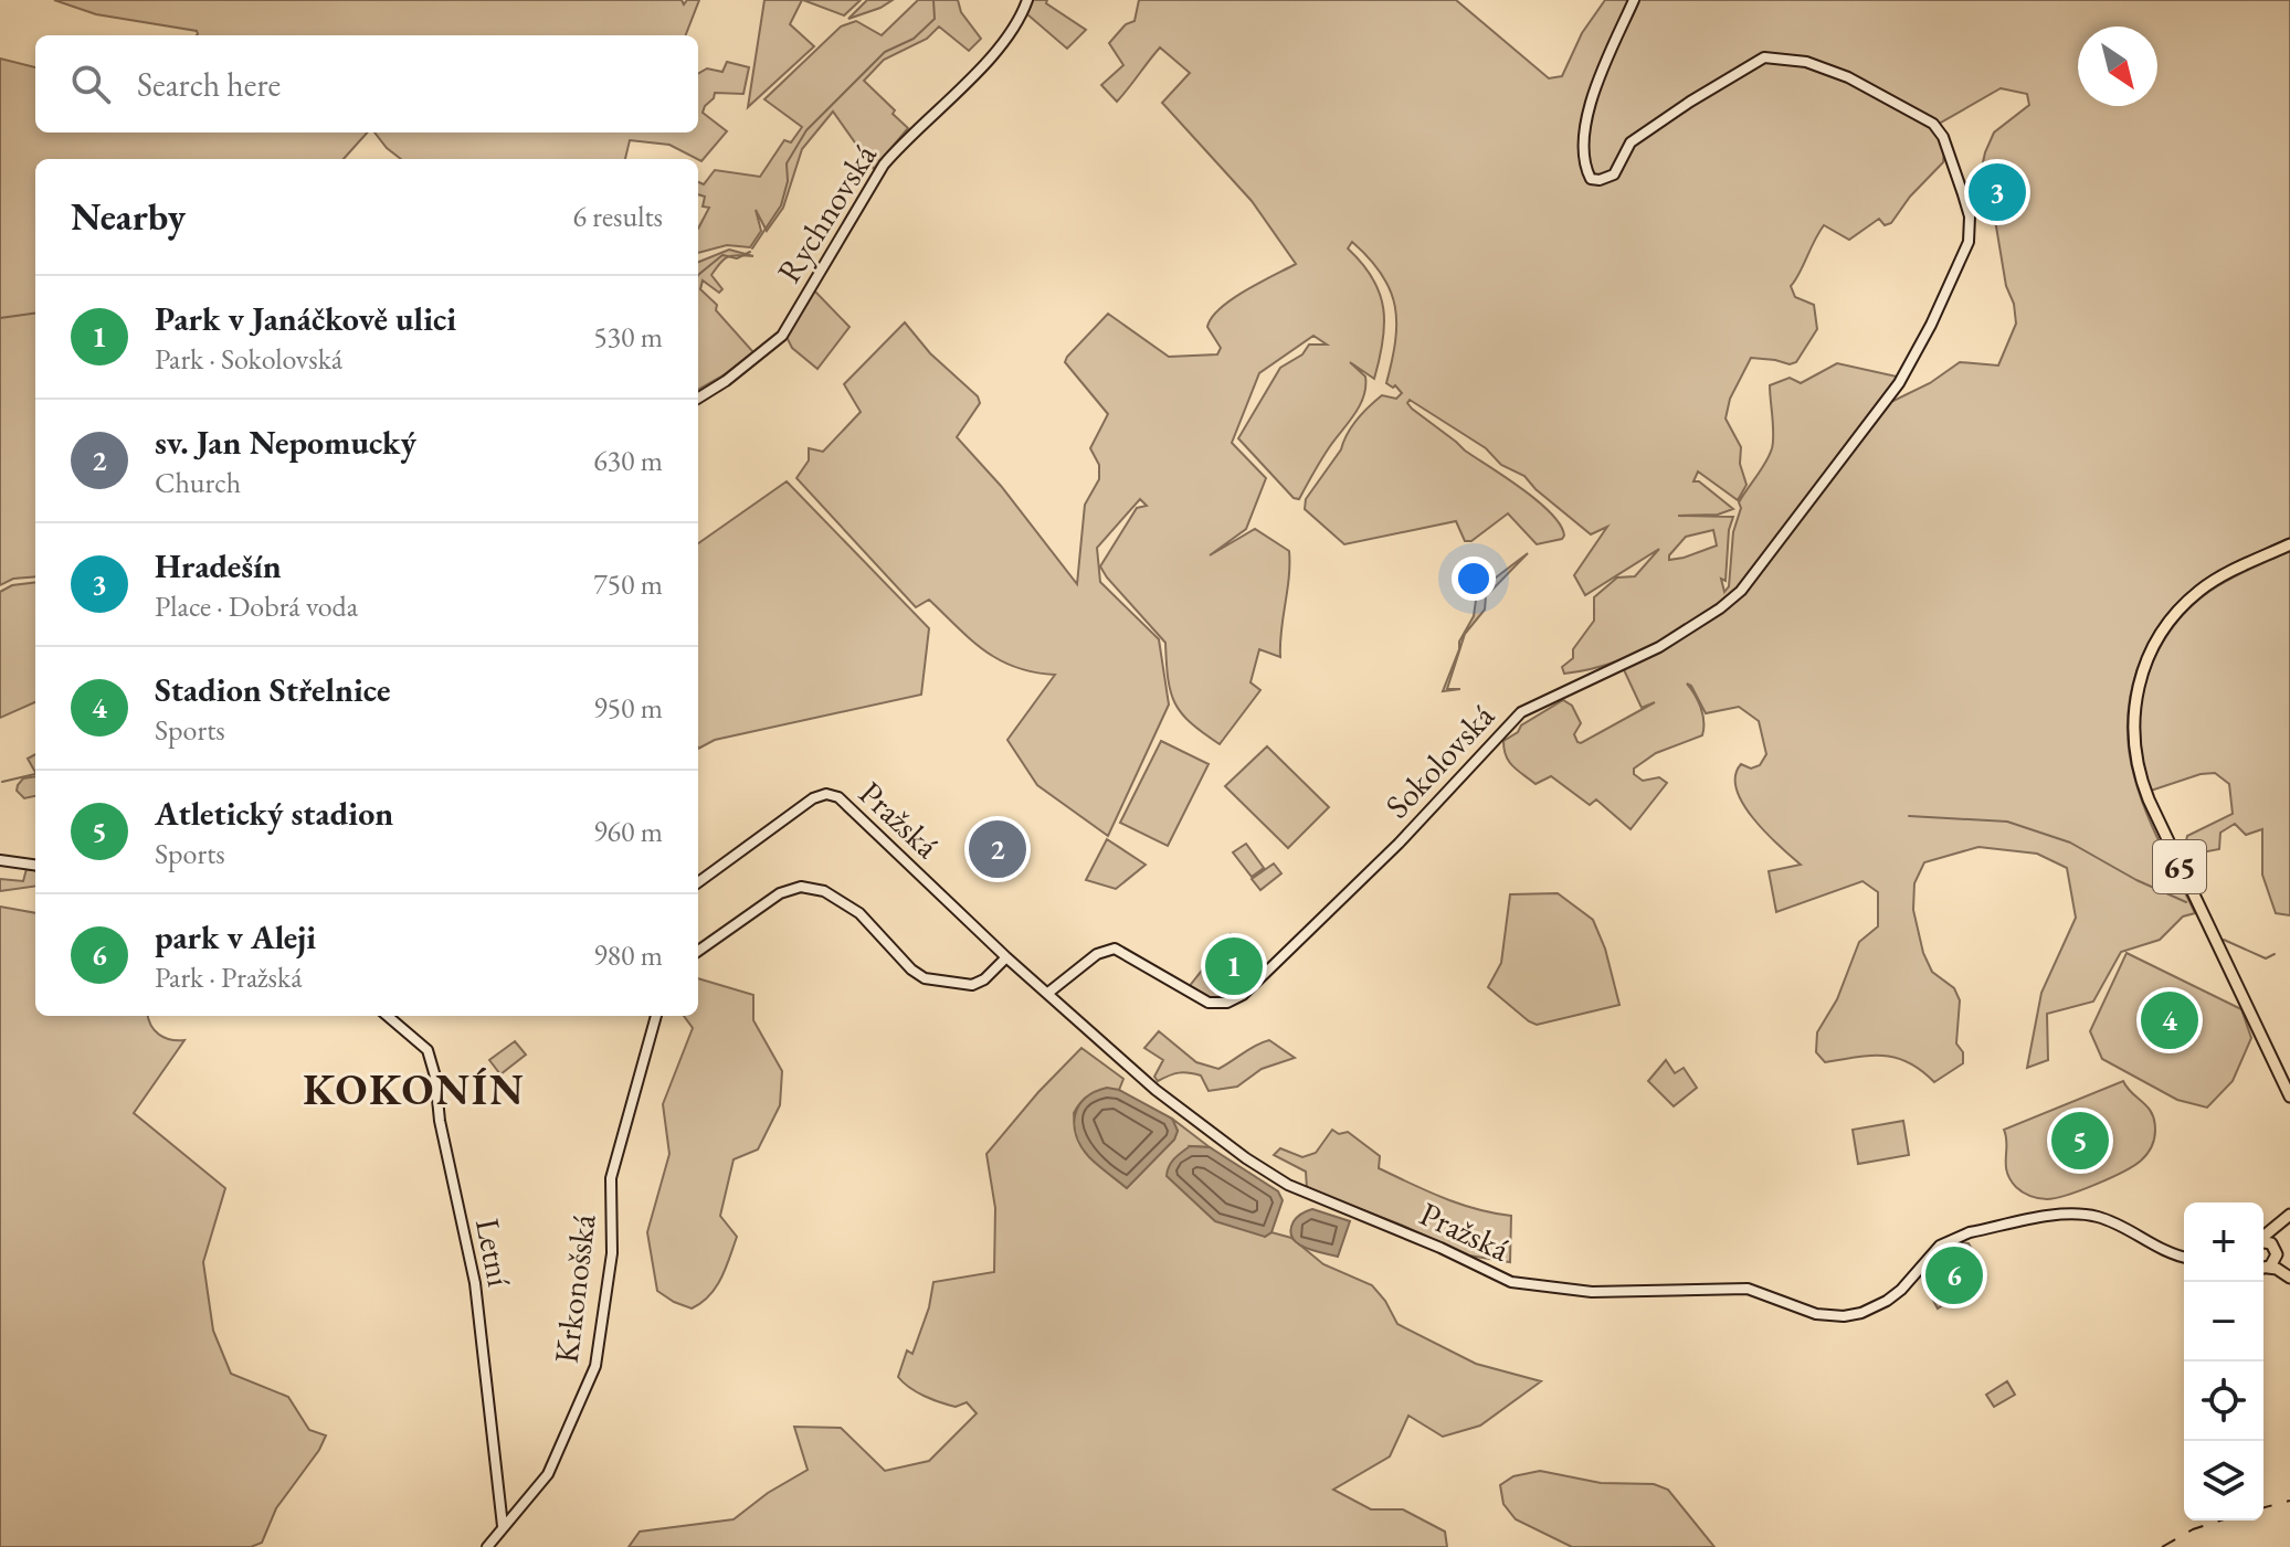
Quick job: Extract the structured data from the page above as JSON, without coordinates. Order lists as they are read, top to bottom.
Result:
{
  "streets": {
    "main road": ["65"],
    "street": [
      "Rychnovská",
      "Sokolovská",
      "Pražská",
      "Letní",
      "Krkonošská"
    ]
  },
  "crossings": [
    ["Sokolovská", "Pražská"],
    ["Letní", "Krkonošská"]
  ],
  "districts": ["KOKONÍN"],
  "north": "bottom right",
  "page": {
    "search": "Search here",
    "pins": [
      "3",
      "2",
      "1",
      "4",
      "5",
      "6"
    ],
    "heading": ["Nearby", "6 results"],
    "list": [
      {
        "mark": "1",
        "name": "Park v Janáčkově ulici",
        "note": "Park · Sokolovská",
        "value": "530 m"
      },
      {
        "mark": "2",
        "name": "sv. Jan Nepomucký",
        "note": "Church",
        "value": "630 m"
      },
      {
        "mark": "3",
        "name": "Hradešín",
        "note": "Place · Dobrá voda",
        "value": "750 m"
      },
      {
        "mark": "4",
        "name": "Stadion Střelnice",
        "note": "Sports",
        "value": "950 m"
      },
      {
        "mark": "5",
        "name": "Atletický stadion",
        "note": "Sports",
        "value": "960 m"
      },
      {
        "mark": "6",
        "name": "park v Aleji",
        "note": "Park · Pražská",
        "value": "980 m"
      }
    ],
    "map_buttons": ["+", "−"]
  }
}
